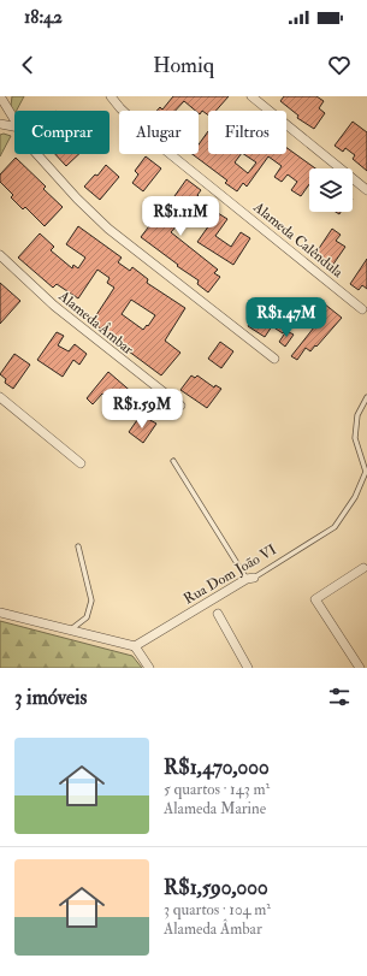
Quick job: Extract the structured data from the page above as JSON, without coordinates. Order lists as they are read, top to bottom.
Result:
{
  "streets": {
    "street": ["Alameda Calêndula", "Alameda Âmbar", "Rua Dom João VI"]
  },
  "page": {
    "status": "18:42",
    "header": "Homiq",
    "chip": ["Comprar", "Alugar", "Filtros"],
    "price": ["R$1.11M", "R$1.47M", "R$1.59M"],
    "heading": "3 imóveis",
    "list": [
      {
        "name": "R$1,470,000",
        "note": "5 quartos · 143 m² · Alameda Marine"
      },
      {
        "name": "R$1,590,000",
        "note": "3 quartos · 104 m² · Alameda Âmbar"
      }
    ]
  }
}
